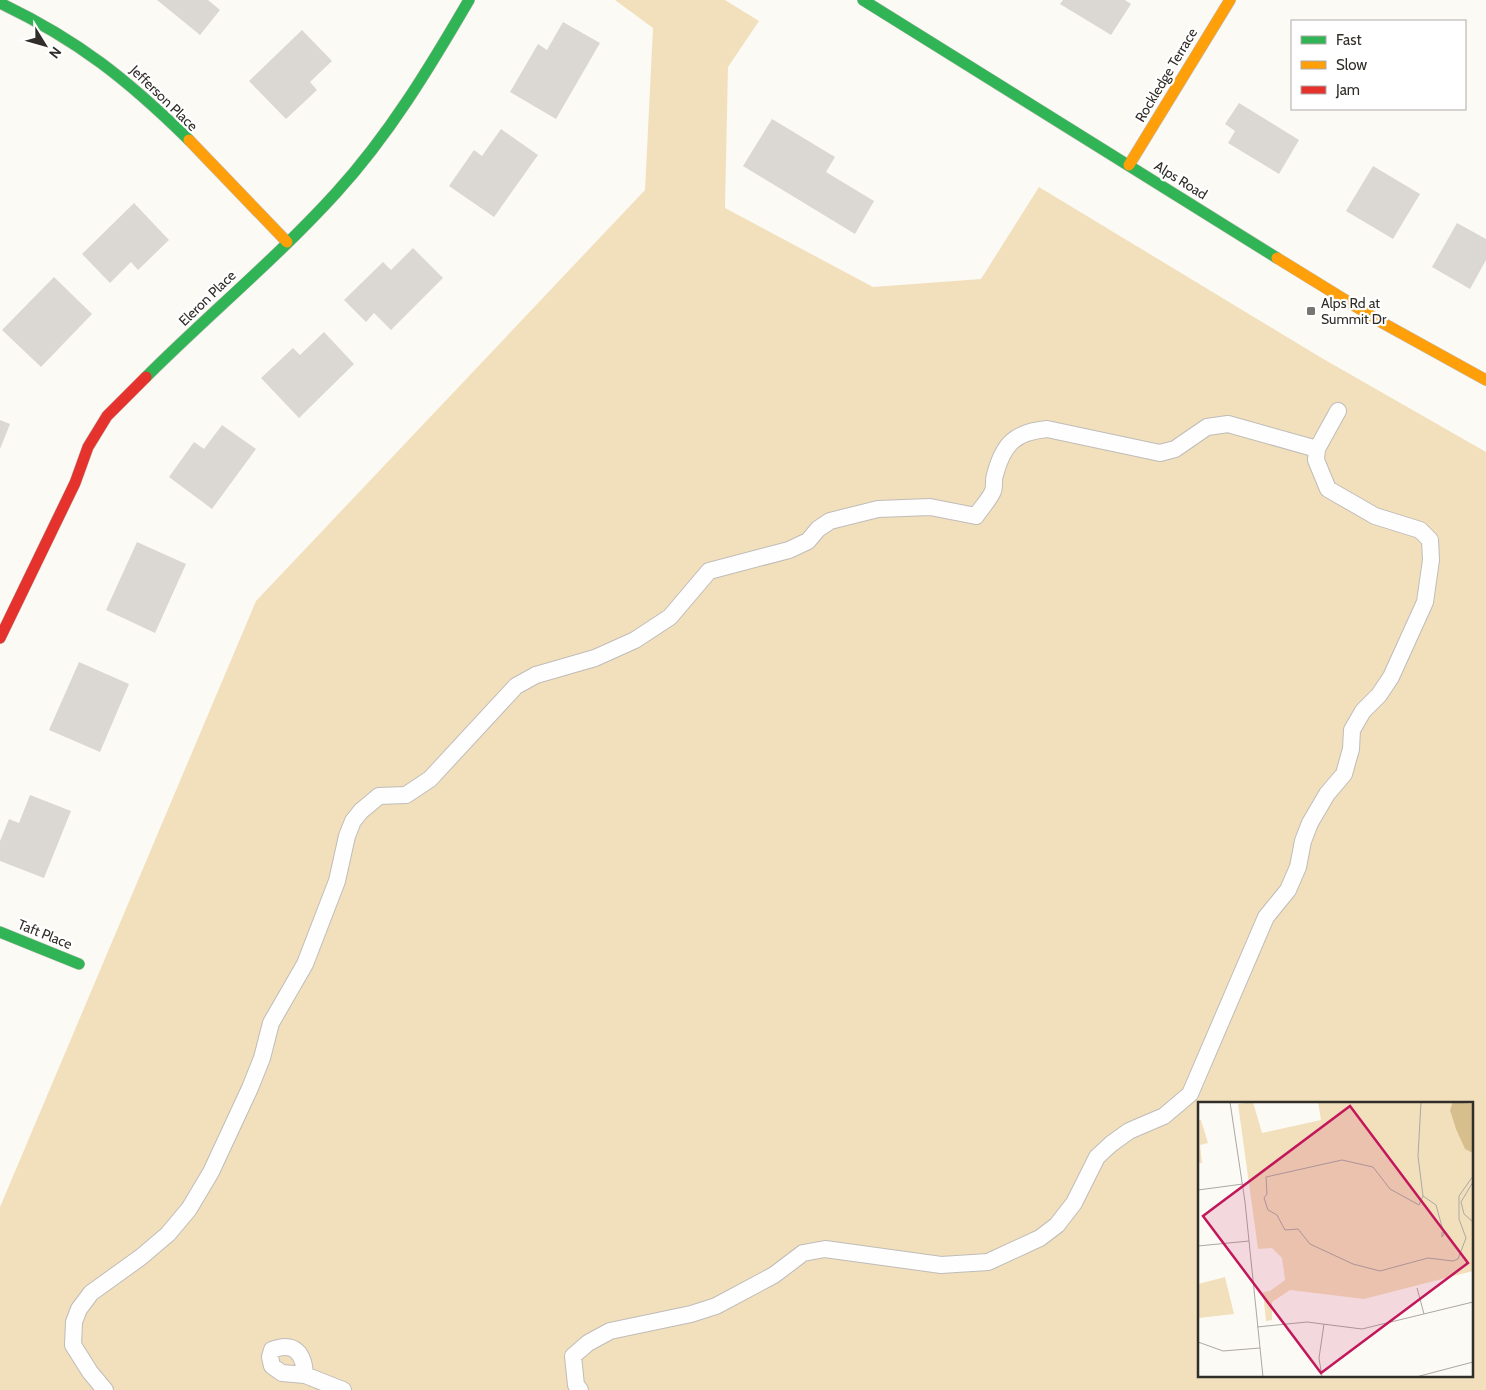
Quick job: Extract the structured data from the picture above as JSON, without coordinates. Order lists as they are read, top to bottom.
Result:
{
  "streets": {
    "street": [
      "Rockledge Terrace",
      "Jefferson Place",
      "Alps Road",
      "Eleron Place",
      "Taft Place"
    ]
  },
  "crossings": [
    ["Rockledge Terrace", "Alps Road"],
    ["Jefferson Place", "Eleron Place"]
  ],
  "places": {
    "transit": ["Alps Rd at Summit Dr"]
  },
  "legend": ["Fast", "Slow", "Jam"],
  "north": "bottom right"
}
